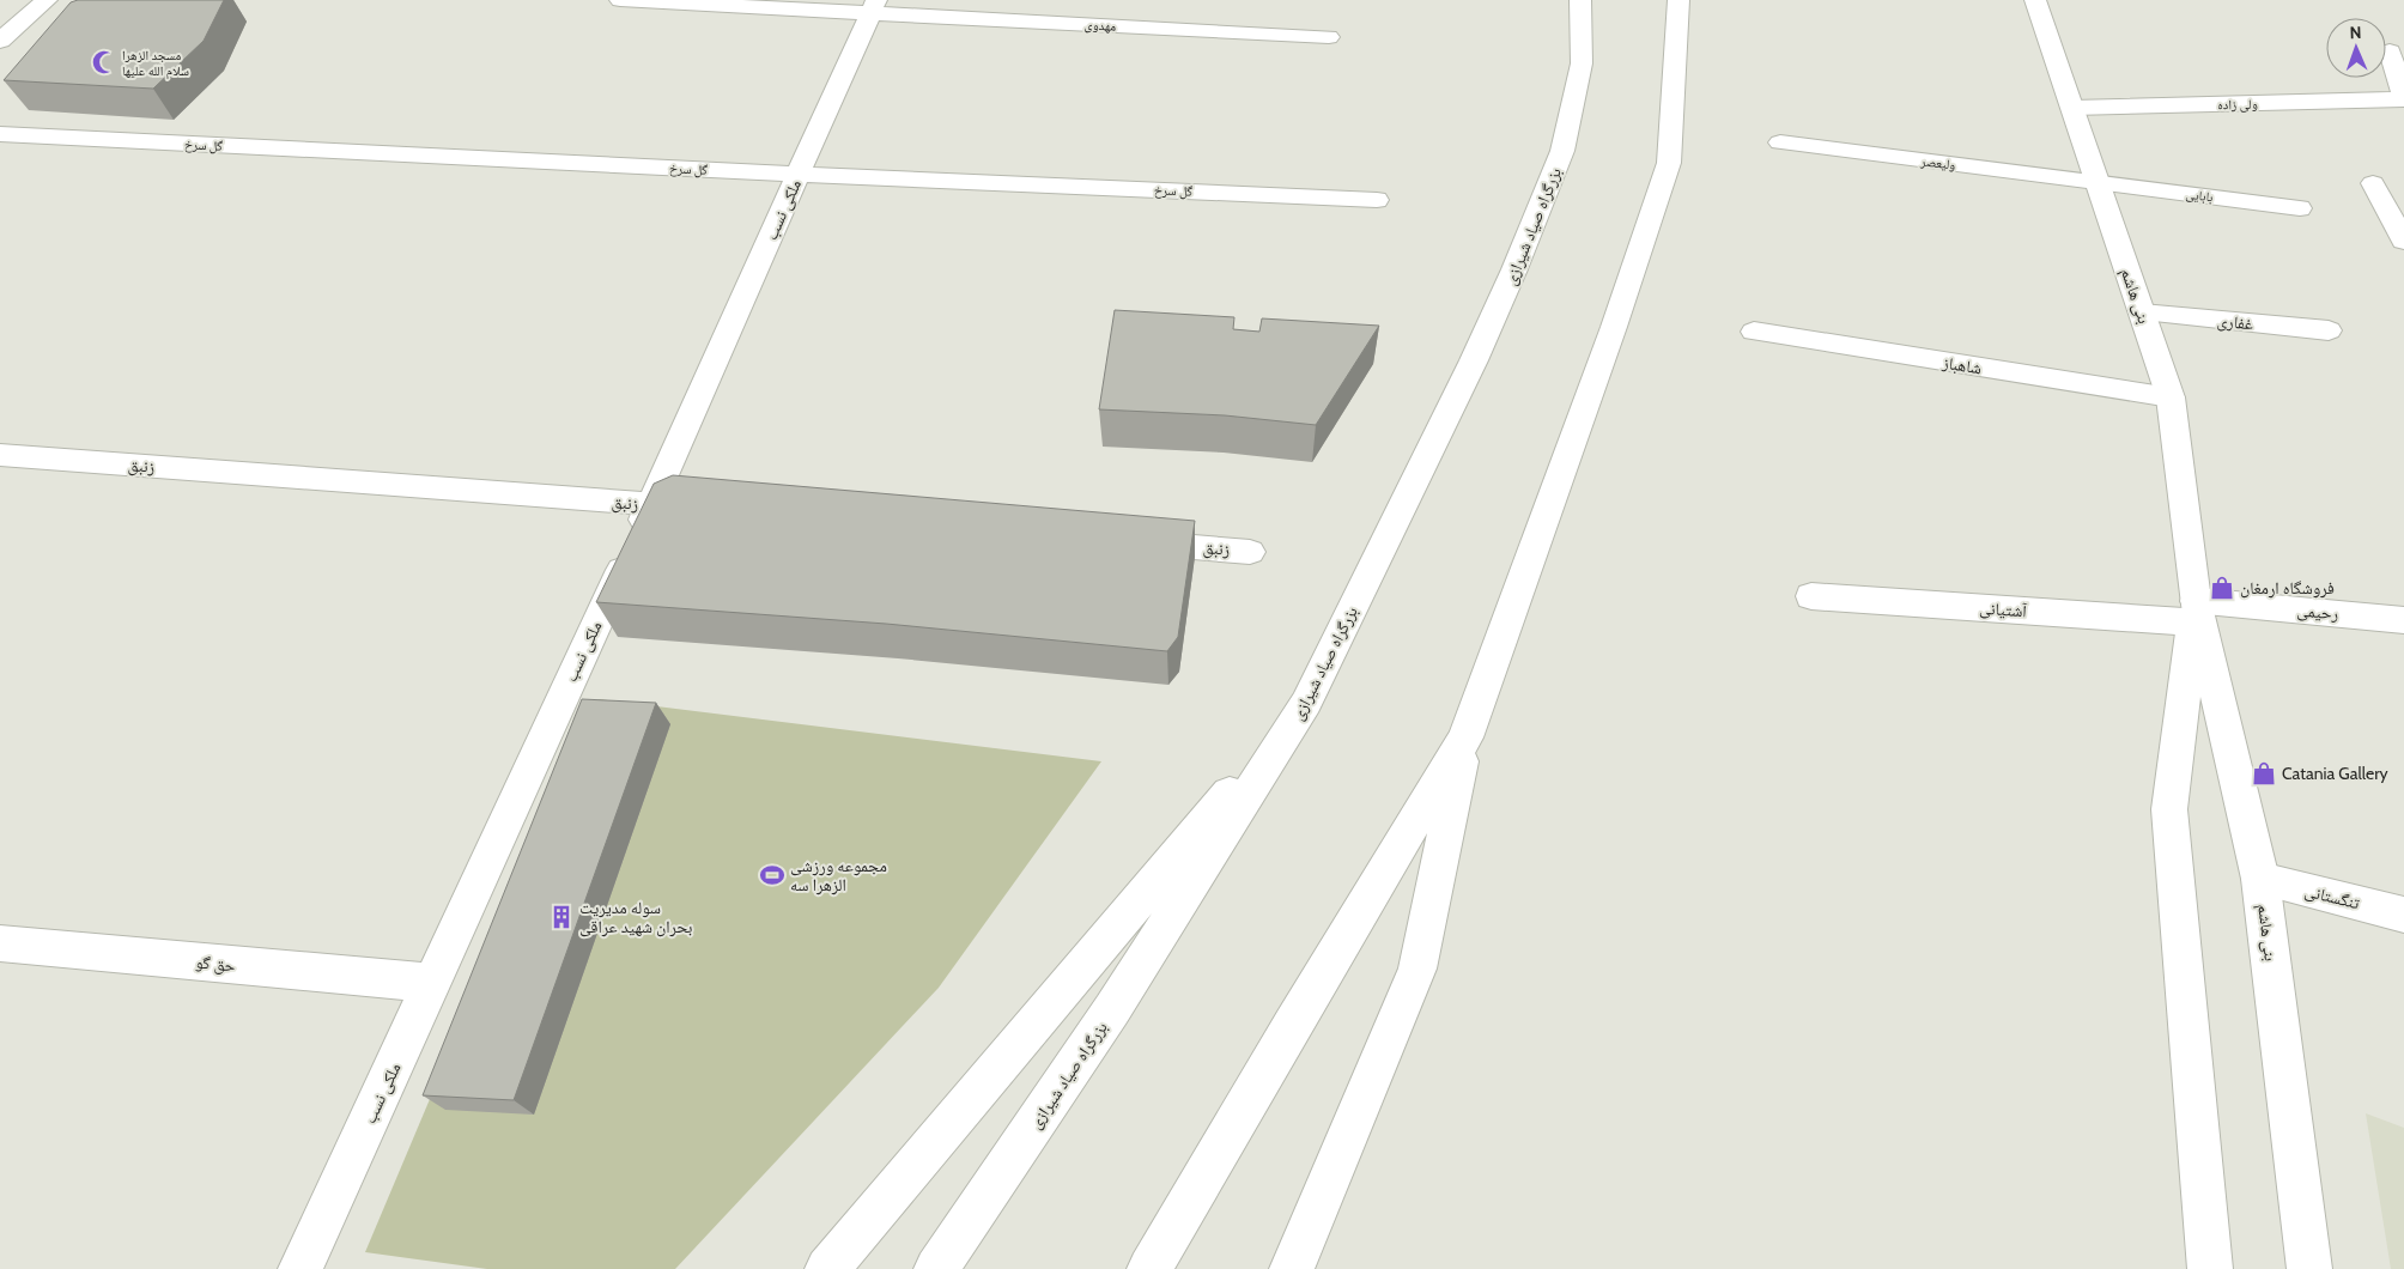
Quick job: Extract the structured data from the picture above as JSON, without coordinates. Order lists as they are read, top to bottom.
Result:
{
  "streets": {
    "main road": [
      "مهدوی",
      "ولی زاده",
      "گل سرخ",
      "ولیعصر",
      "بابایی",
      "ملکی نسب",
      "بزرگراه صیاد شیرازی",
      "بنی هاشم",
      "غفاری",
      "شاهباز",
      "زنبق",
      "آشتیانی",
      "رحیمی",
      "تنگستانی",
      "حق گو"
    ]
  },
  "crossings": [
    ["مهدوی", "ملکی نسب"],
    ["ولی زاده", "بنی هاشم"],
    ["گل سرخ", "ملکی نسب"],
    ["ولیعصر", "بابایی"],
    ["ولیعصر", "بنی هاشم"],
    ["بابایی", "بنی هاشم"],
    ["ملکی نسب", "زنبق"],
    ["ملکی نسب", "حق گو"],
    ["بنی هاشم", "غفاری"],
    ["بنی هاشم", "شاهباز"],
    ["بنی هاشم", "آشتیانی"],
    ["بنی هاشم", "رحیمی"],
    ["بنی هاشم", "تنگستانی"],
    ["آشتیانی", "رحیمی"]
  ],
  "places": {
    "mosque": ["مسجد الزهرا سلام الله علیها"],
    "shop": ["فروشگاه ارمغان", "Catania Gallery"],
    "sports": ["مجموعه ورزشی الزهرا سه"],
    "building": ["سوله مدیریت بحران شهید عراقی"]
  },
  "north": "top"
}
